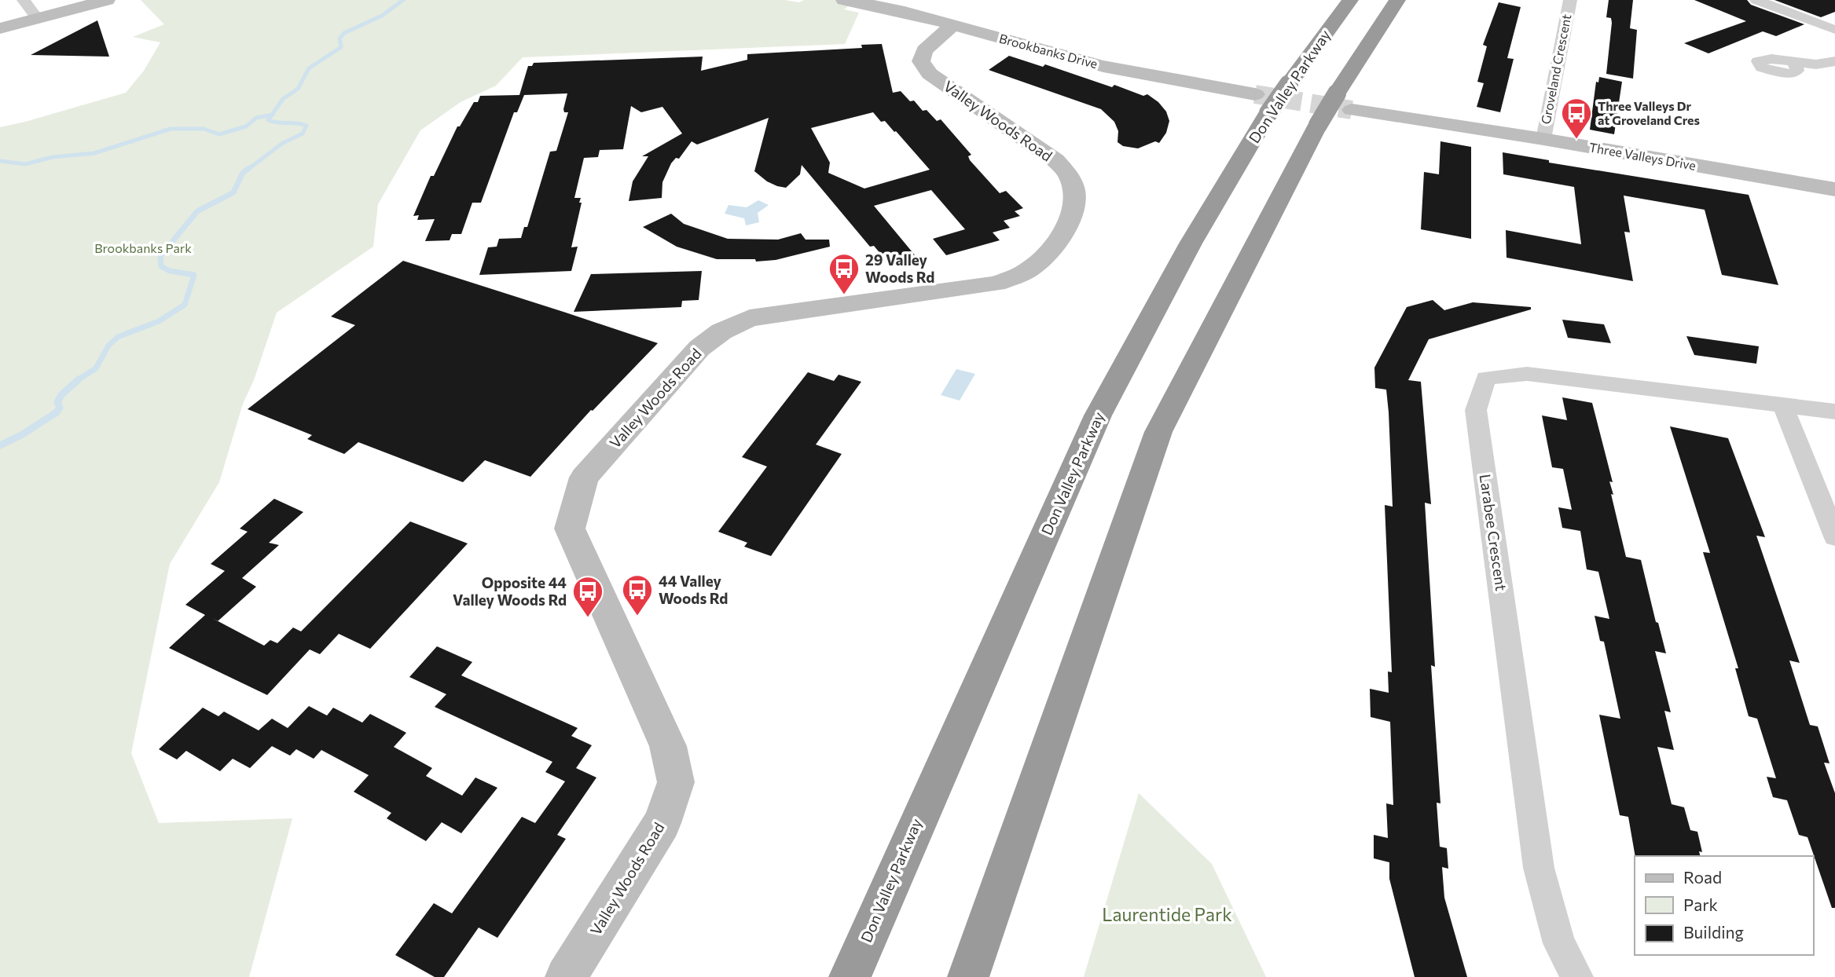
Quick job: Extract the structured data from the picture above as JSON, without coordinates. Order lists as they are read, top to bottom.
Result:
{
  "streets": {
    "highway": ["Don Valley Parkway"],
    "street": [
      "Brookbanks Drive",
      "Groveland Crescent",
      "Valley Woods Road",
      "Three Valleys Drive",
      "Larabee Crescent"
    ]
  },
  "crossings": [
    ["Brookbanks Drive", "Don Valley Parkway"],
    ["Brookbanks Drive", "Valley Woods Road"],
    ["Groveland Crescent", "Three Valleys Drive"]
  ],
  "parks": ["Brookbanks Park", "Laurentide Park"],
  "places": {
    "bus stop": [
      "Three Valleys Dr at Groveland Cres",
      "29 Valley Woods Rd",
      "44 Valley Woods Rd",
      "Opposite 44 Valley Woods Rd"
    ]
  },
  "legend": ["Road", "Park", "Building"]
}
